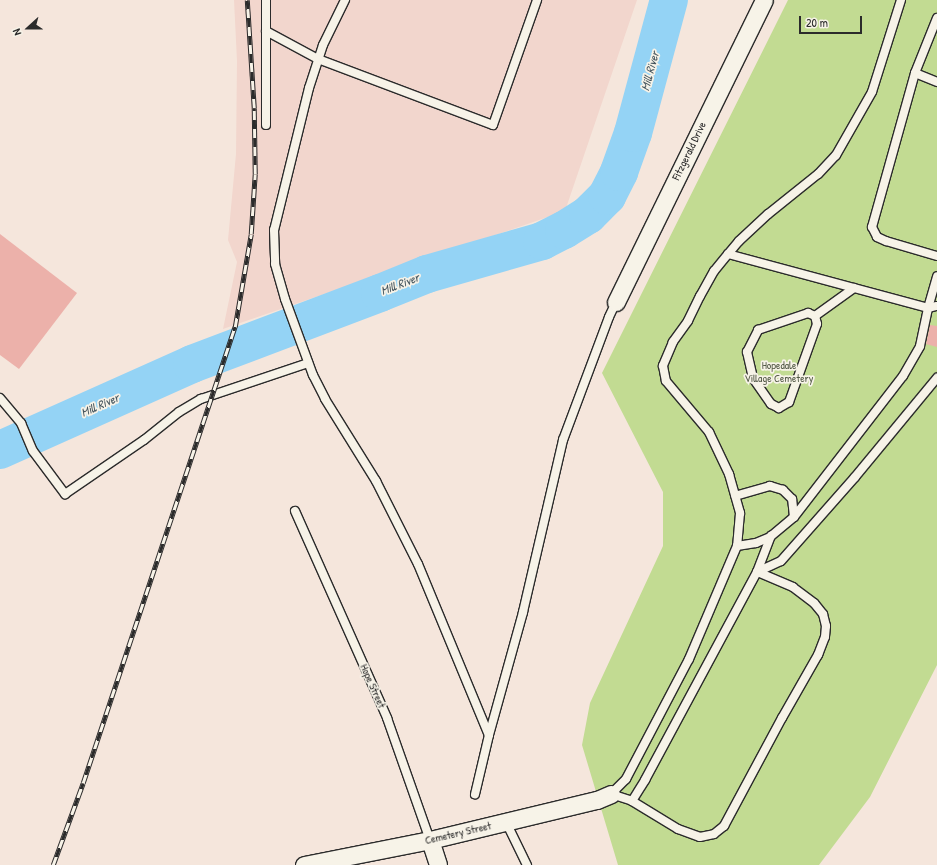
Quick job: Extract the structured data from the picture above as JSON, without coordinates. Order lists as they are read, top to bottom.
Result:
{
  "streets": {
    "street": ["Fitzgerald Drive", "Hope Street", "Cemetery Street"]
  },
  "crossings": [
    ["Hope Street", "Cemetery Street"]
  ],
  "water": ["Mill River"],
  "parks": ["Hopedale Village Cemetery"],
  "scale_bar": "20 m",
  "north": "left"
}
